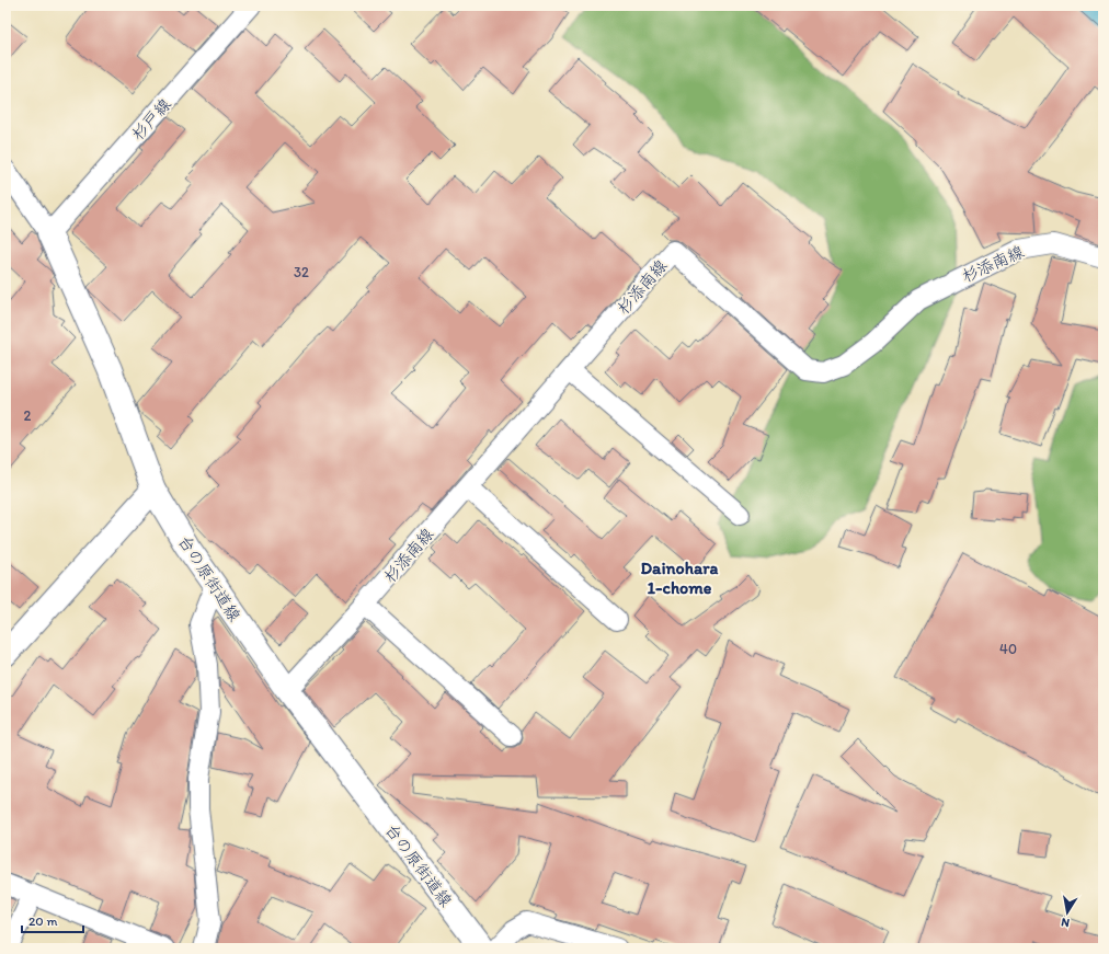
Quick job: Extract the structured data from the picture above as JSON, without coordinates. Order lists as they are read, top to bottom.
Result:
{
  "streets": {
    "street": ["杉戸線", "杉添南線", "台の原街道線"]
  },
  "crossings": [
    ["杉戸線", "台の原街道線"],
    ["杉添南線", "台の原街道線"]
  ],
  "districts": ["Dainohara 1-chome"],
  "house_numbers": ["32", "2", "40"],
  "scale_bar": "20 m",
  "north": "bottom"
}
